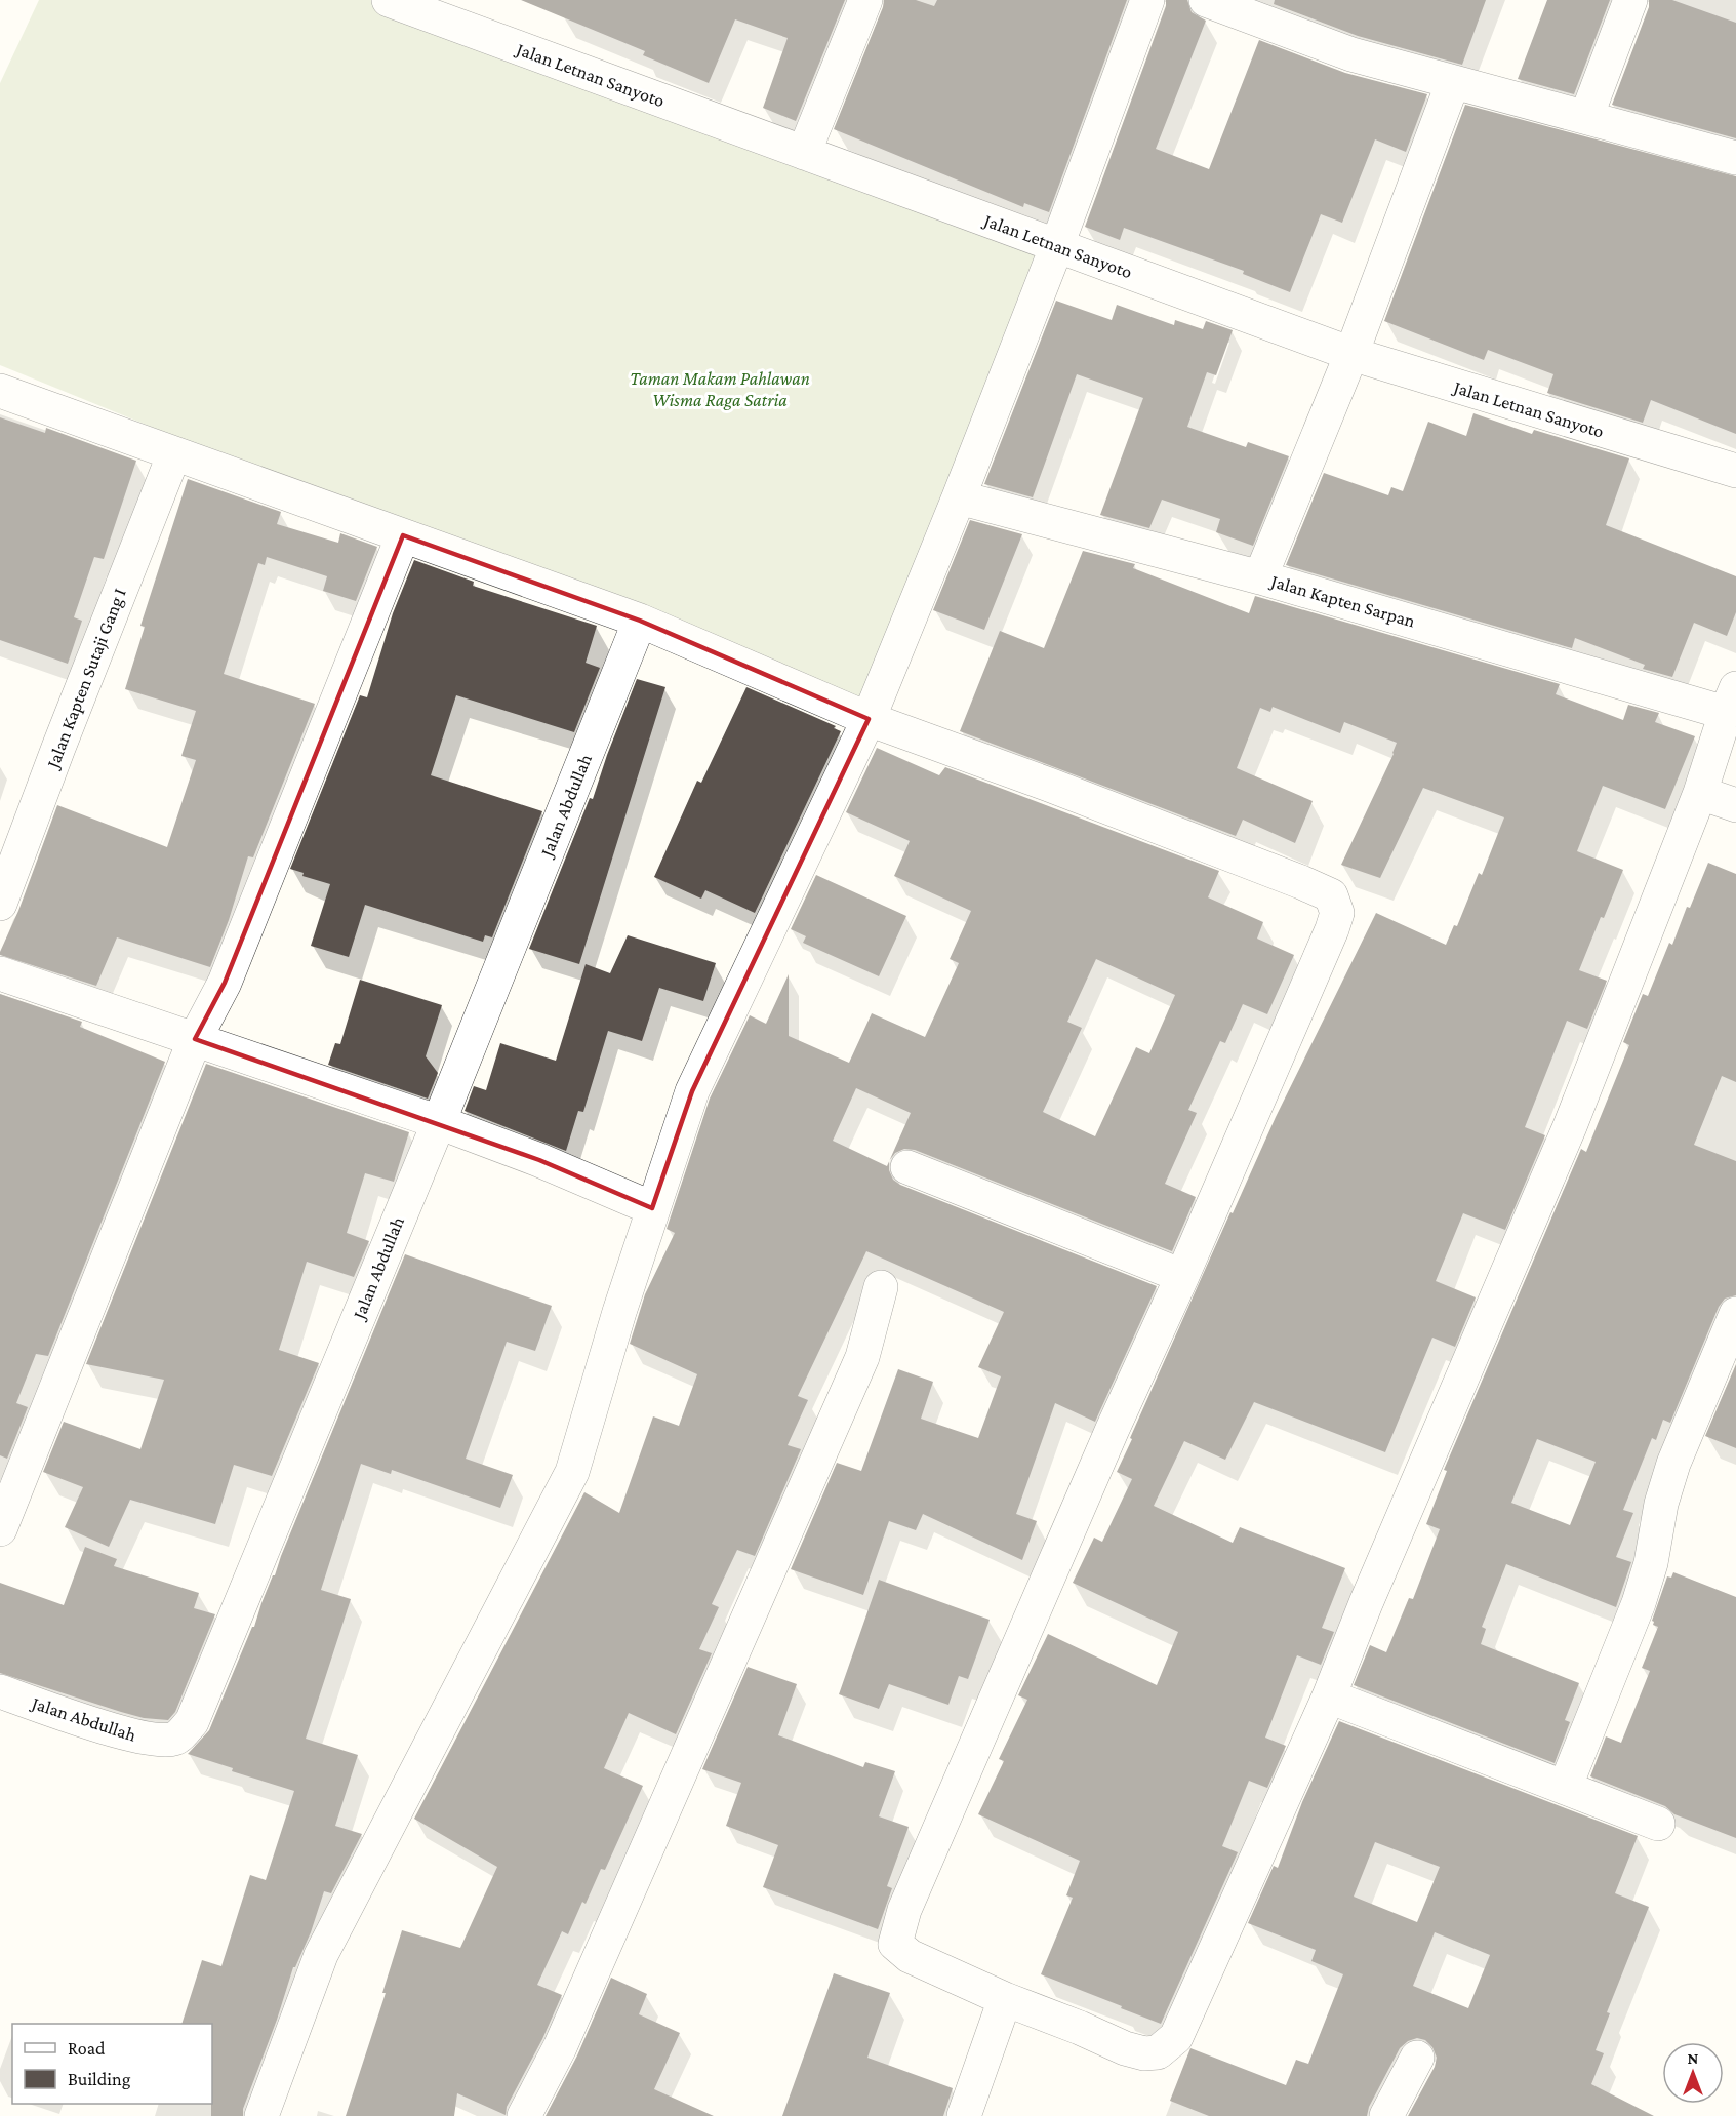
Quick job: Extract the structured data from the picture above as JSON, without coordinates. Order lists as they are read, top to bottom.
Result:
{
  "streets": {
    "street": [
      "Jalan Letnan Sanyoto",
      "Jalan Kapten Sarpan",
      "Jalan Kapten Sutaji Gang I",
      "Jalan Abdullah"
    ]
  },
  "parks": ["Taman Makam Pahlawan Wisma Raga Satria"],
  "legend": ["Road", "Building"],
  "north": "top"
}
